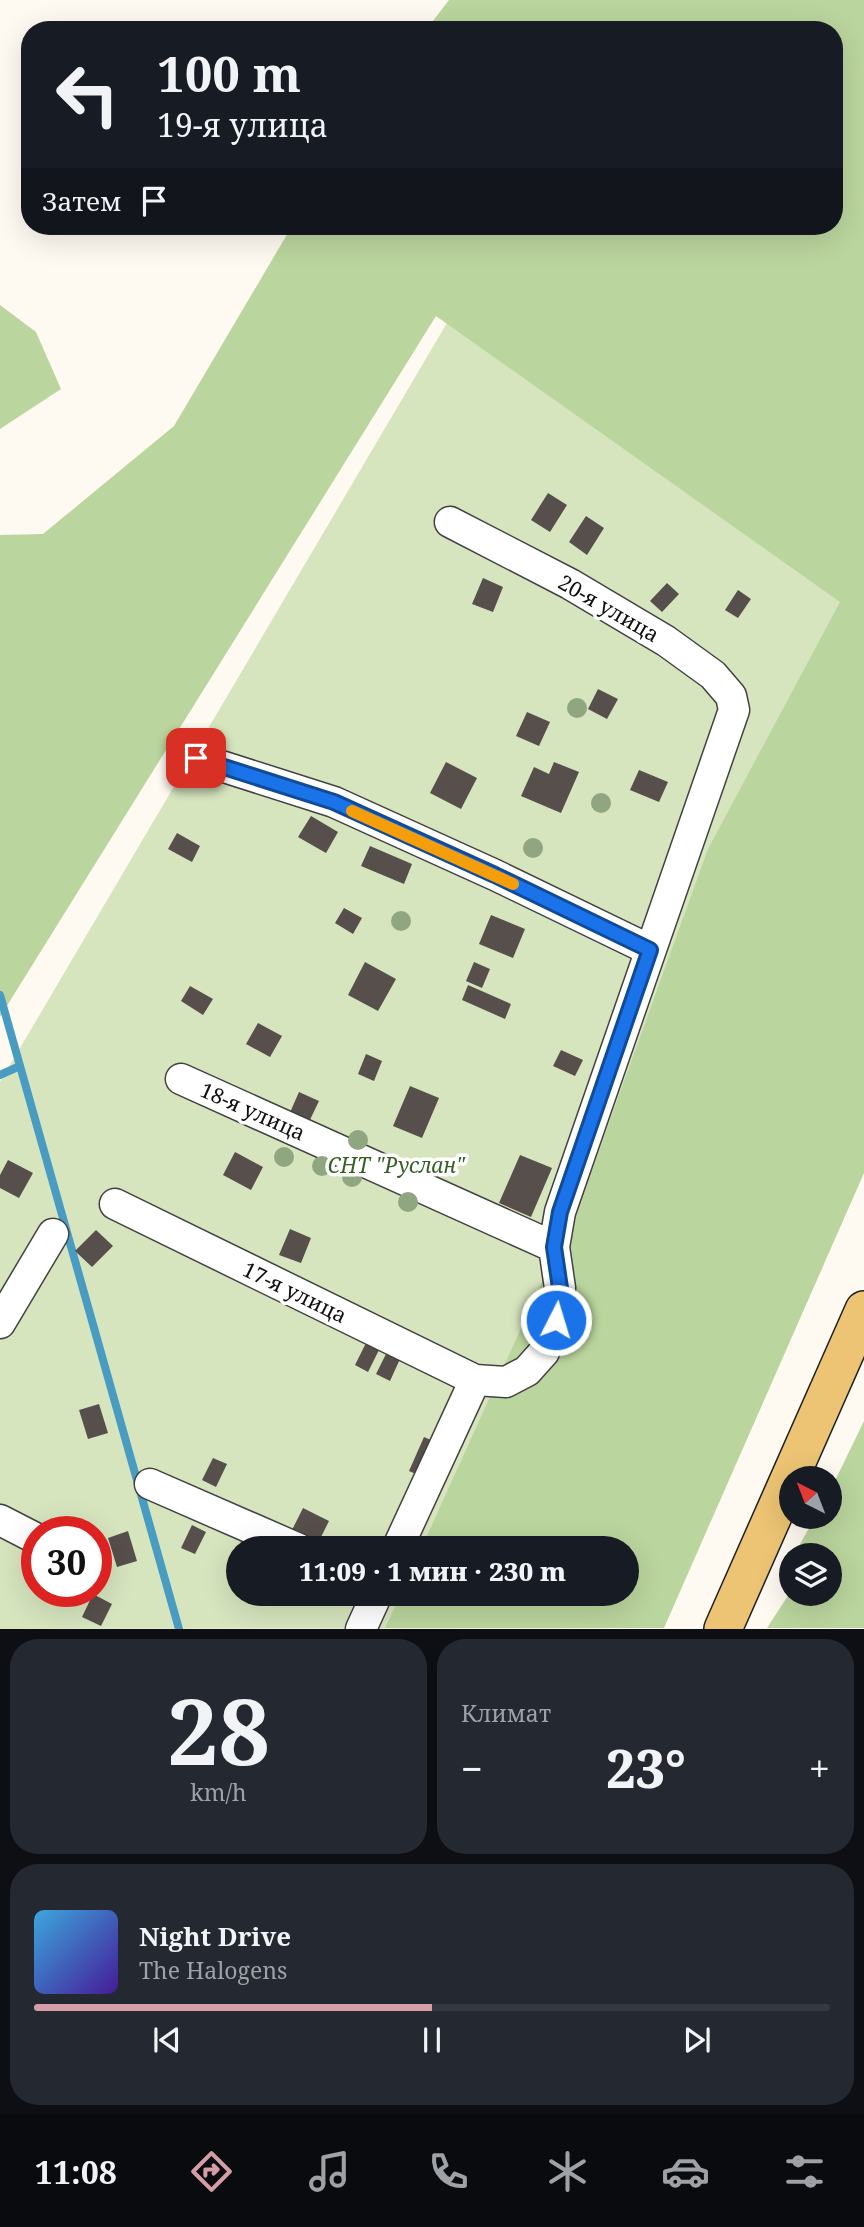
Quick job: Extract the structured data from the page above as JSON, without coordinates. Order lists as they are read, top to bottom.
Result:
{
  "streets": {
    "street": ["20-я улица", "18-я улица", "17-я улица"]
  },
  "parks": ["СНТ \"Руслан\""],
  "north": "top left",
  "page": {
    "turn": ["100 m", "19-я улица"],
    "then": "Затем",
    "limit": "30",
    "trip": "11:09 · 1 мин · 230 m",
    "tile": [
      ["28", "km/h"],
      "Климат"
    ],
    "heat": ["−", "23°", "+"],
    "song": ["Night Drive", "The Halogens"],
    "tabs": "11:08"
  }
}
